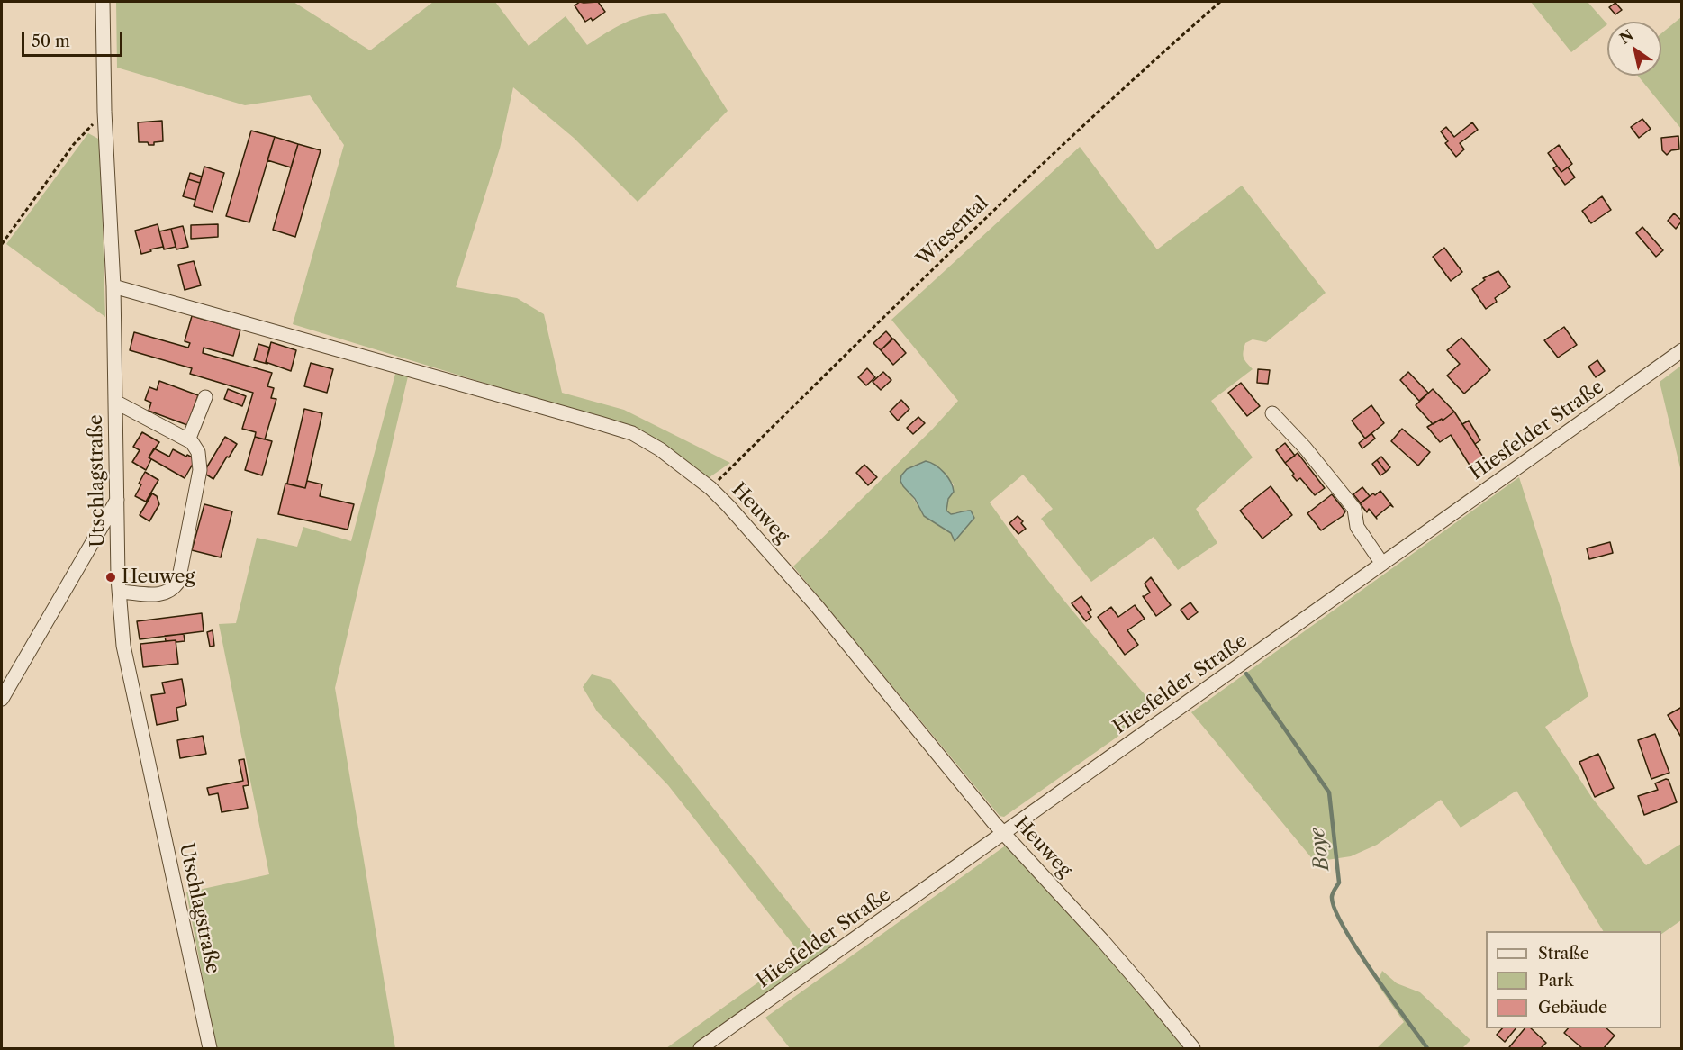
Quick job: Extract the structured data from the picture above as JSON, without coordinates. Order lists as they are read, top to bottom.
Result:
{
  "streets": {
    "street": ["Hiesfelder Straße", "Utschlagstraße", "Heuweg"],
    "path": ["Wiesental"]
  },
  "crossings": [
    ["Wiesental", "Heuweg"],
    ["Hiesfelder Straße", "Heuweg"],
    ["Utschlagstraße", "Heuweg"]
  ],
  "water": ["Boye"],
  "places": ["Heuweg"],
  "legend": ["Straße", "Park", "Gebäude"],
  "scale_bar": "50 m",
  "north": "top left"
}
